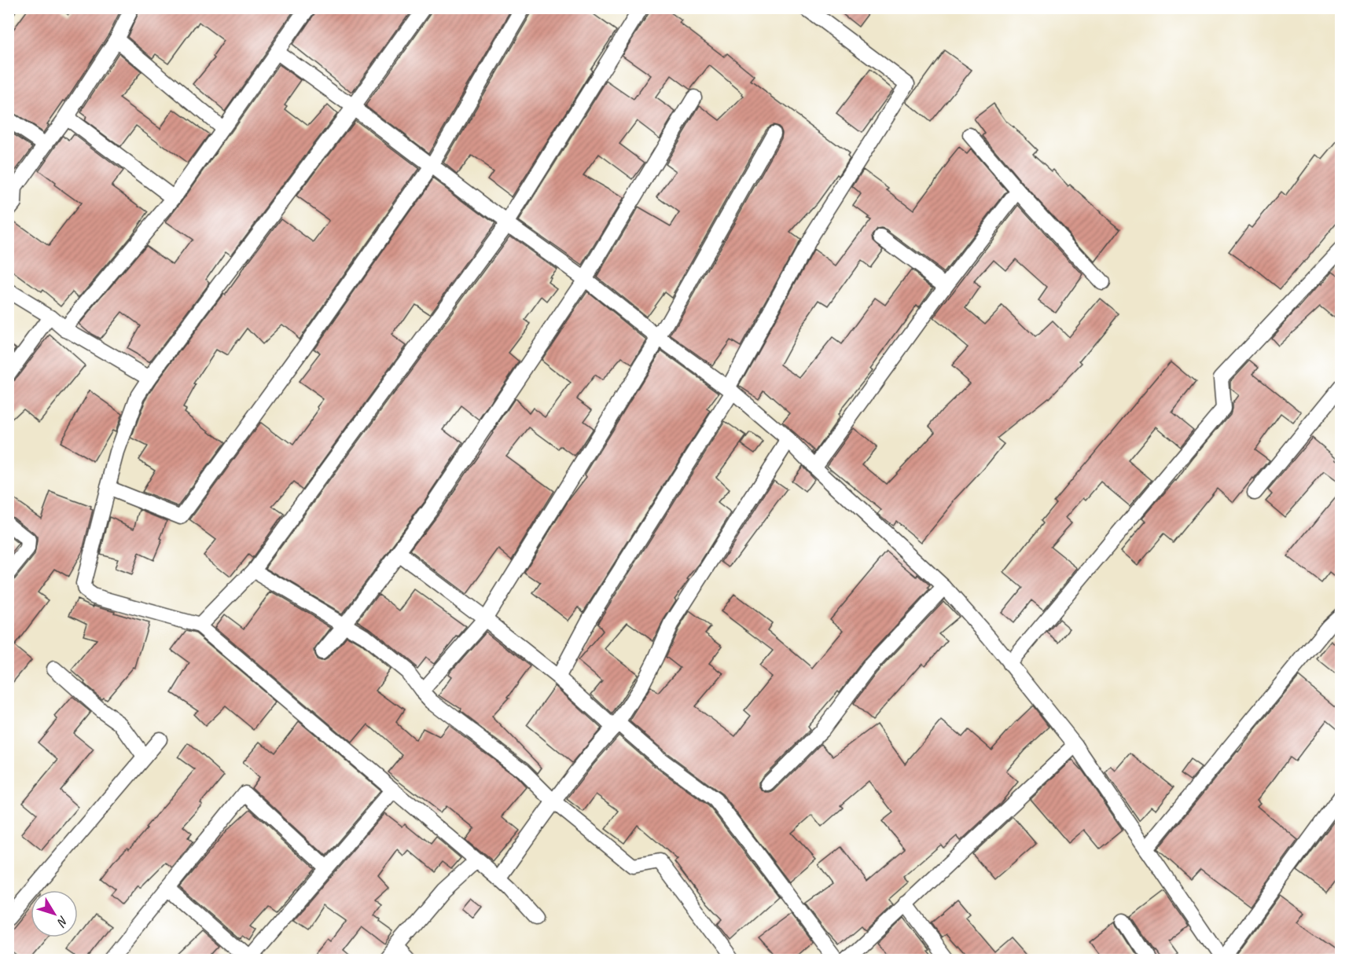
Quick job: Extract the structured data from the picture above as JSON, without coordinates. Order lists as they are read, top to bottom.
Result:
{
  "north": "bottom right"
}
